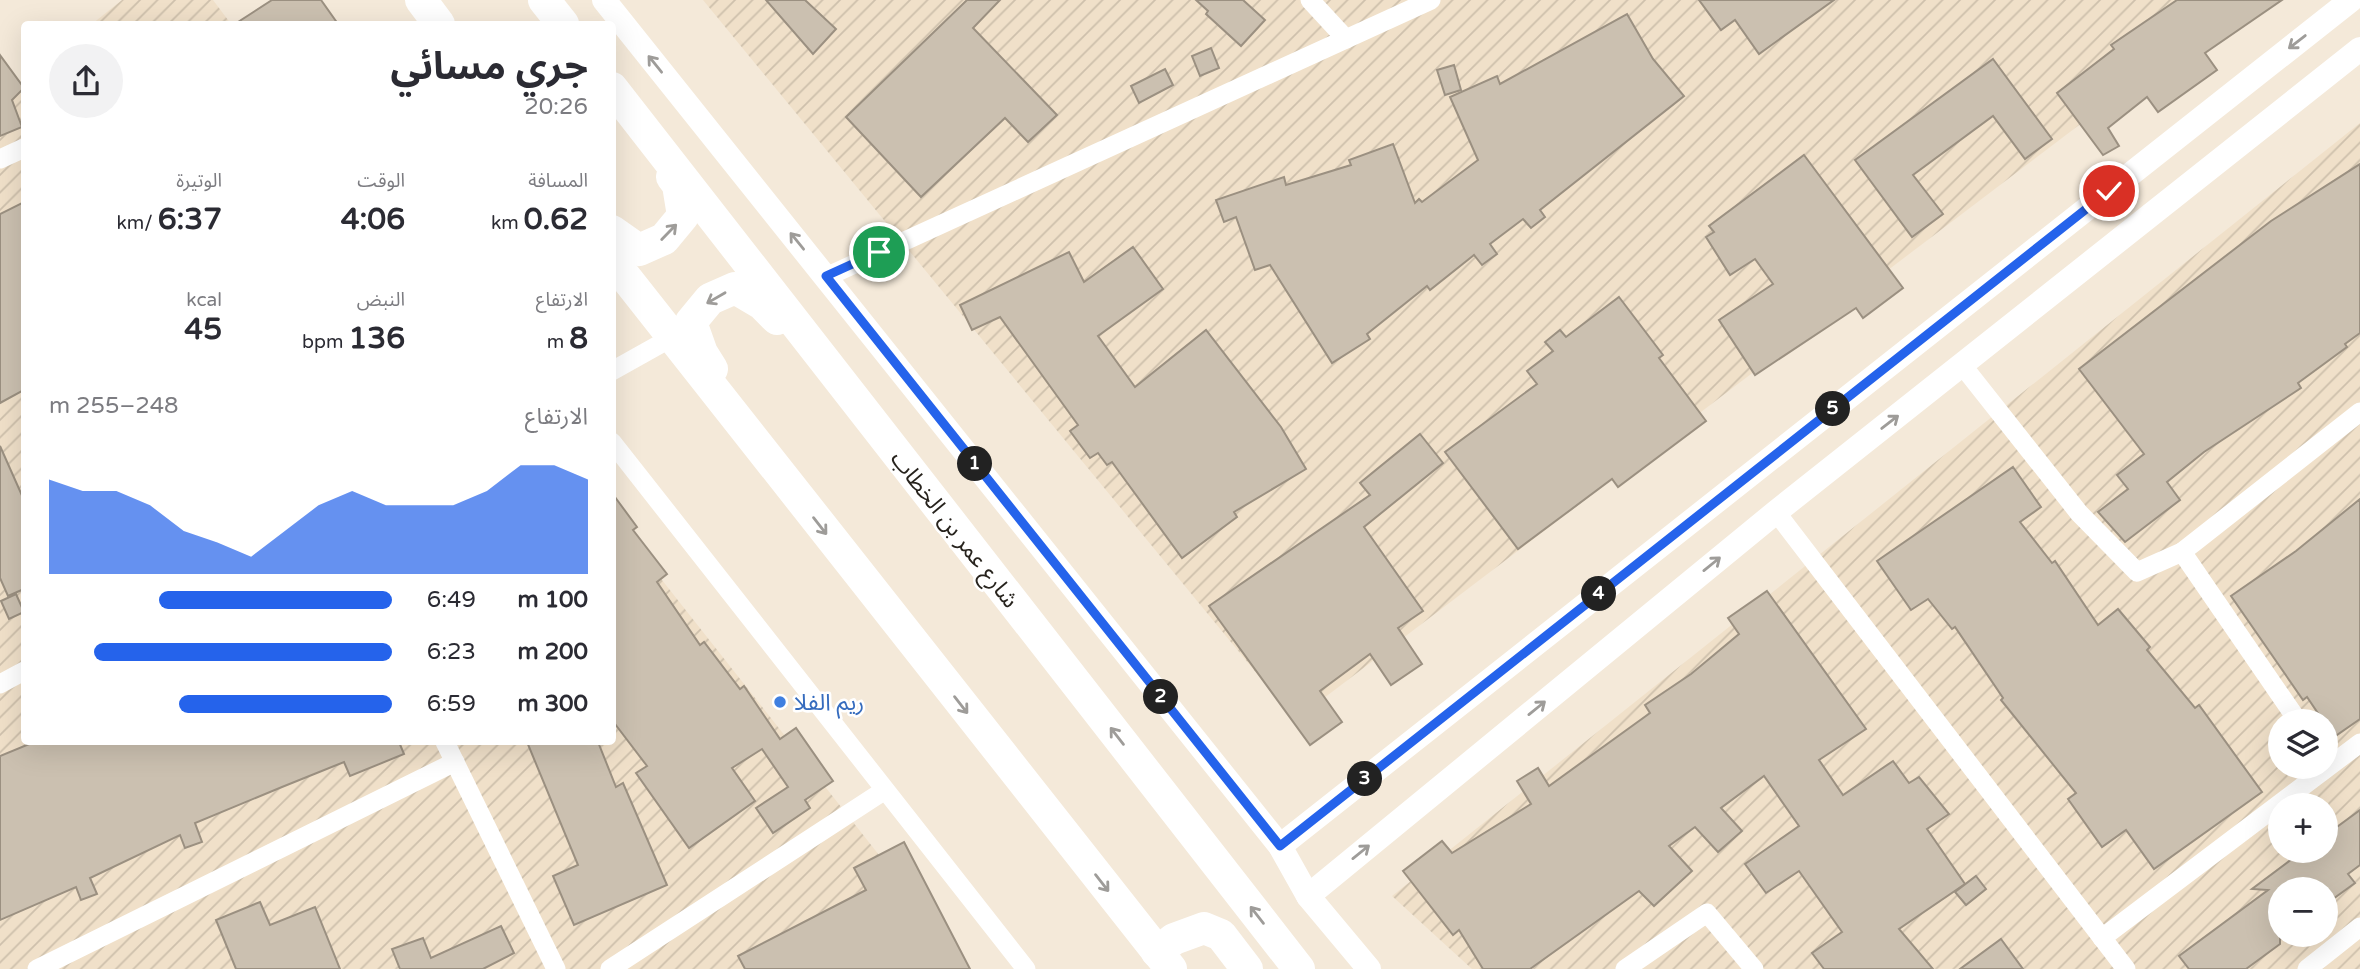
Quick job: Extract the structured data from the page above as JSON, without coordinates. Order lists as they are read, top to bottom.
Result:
{
  "streets": {
    "main road": ["شارع عمر بن الخطاب"]
  },
  "places": ["ريم الفلا"],
  "page": {
    "heading": ["جري مسائي", "20:26"],
    "stats": [
      ["المسافة", "0.62 km"],
      ["الوقت", "4:06"],
      ["الوتيرة", "6:37 /km"],
      ["الارتفاع", "8 m"],
      ["النبض", "136 bpm"],
      ["kcal", "45"]
    ],
    "chart": ["الارتفاع", "248–255 m"],
    "pins": [
      "5",
      "1",
      "4",
      "2",
      "3"
    ],
    "list": [
      {
        "name": "100 m",
        "note": "6:49"
      },
      {
        "name": "200 m",
        "note": "6:23"
      },
      {
        "name": "300 m",
        "note": "6:59"
      }
    ],
    "map_buttons": ["+", "−"]
  }
}
